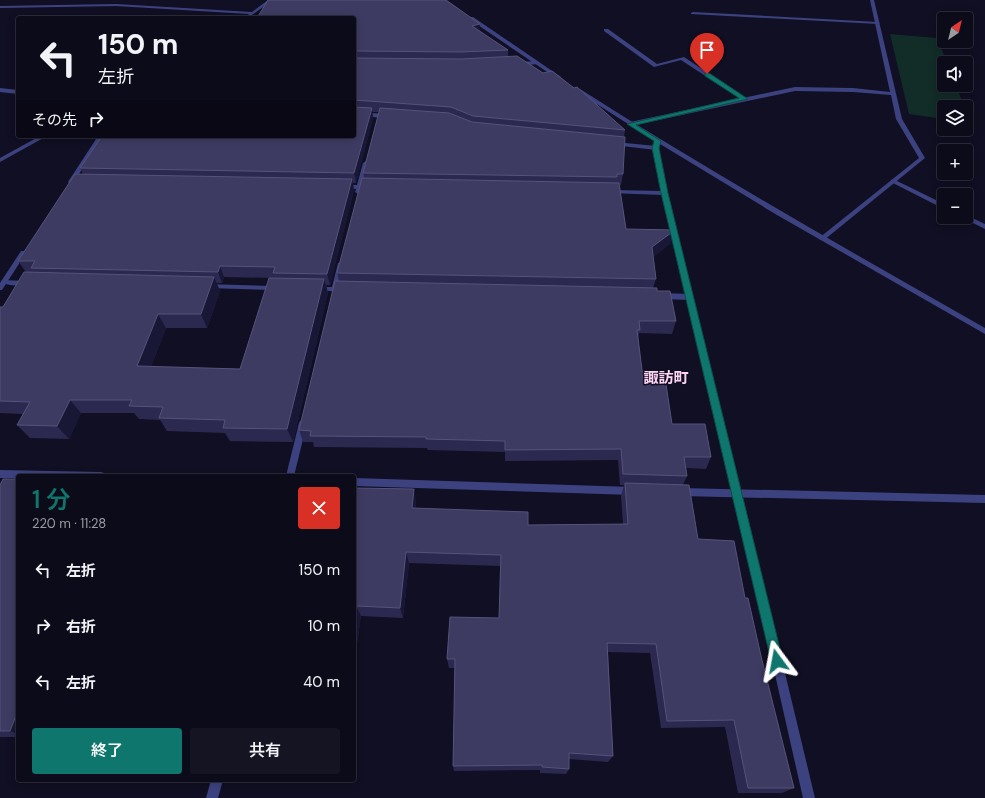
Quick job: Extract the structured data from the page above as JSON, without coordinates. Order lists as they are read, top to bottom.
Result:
{
  "districts": ["諏訪町"],
  "north": "top right",
  "page": {
    "map_buttons": ["+", "−"],
    "turn": ["150 m", "左折"],
    "then": "その先",
    "heading": ["1 分", "220 m · 11:28"],
    "list": [
      {
        "name": "左折",
        "value": "150 m"
      },
      {
        "name": "右折",
        "value": "10 m"
      },
      {
        "name": "左折",
        "value": "40 m"
      }
    ],
    "buttons": ["終了", "共有"]
  }
}
